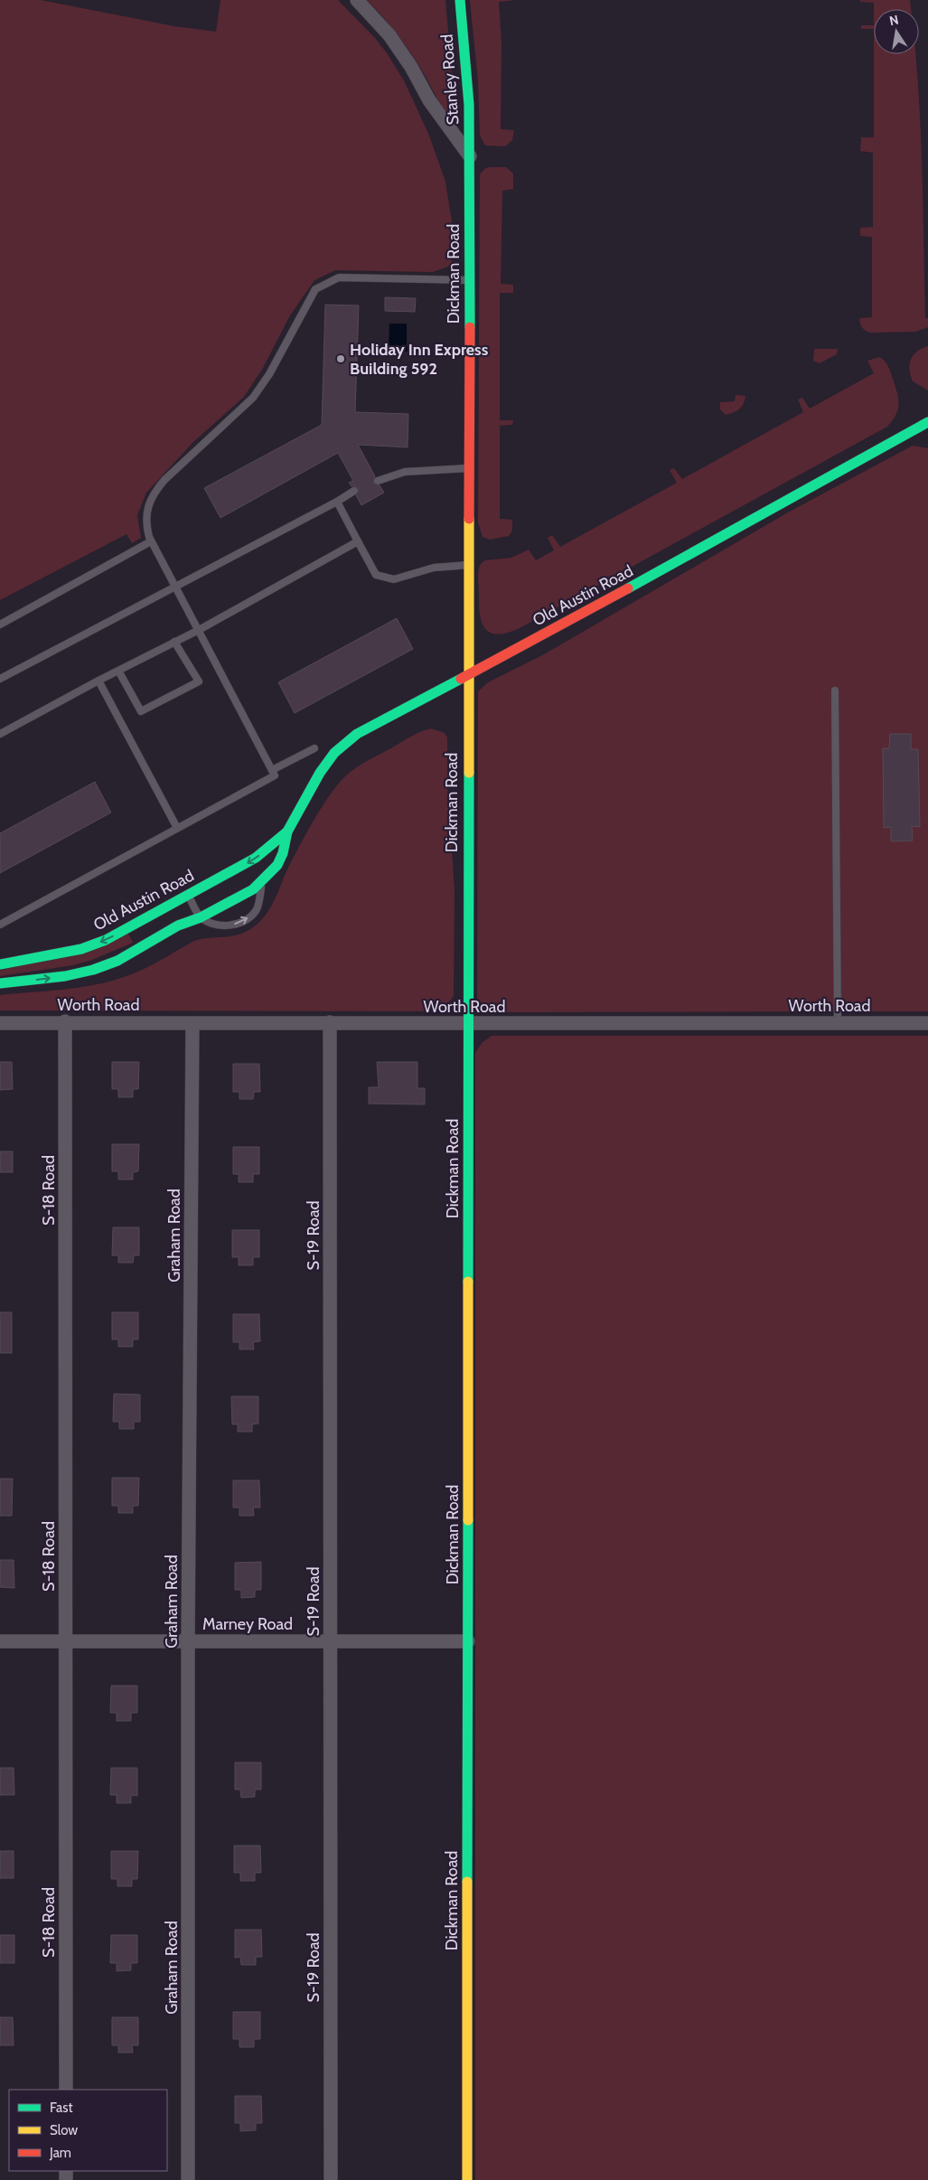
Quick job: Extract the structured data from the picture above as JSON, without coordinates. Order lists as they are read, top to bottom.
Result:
{
  "streets": {
    "street": [
      "Stanley Road",
      "Dickman Road",
      "Old Austin Road",
      "Worth Road",
      "S-18 Road",
      "Graham Road",
      "S-19 Road",
      "Marney Road"
    ]
  },
  "crossings": [
    ["Stanley Road", "Dickman Road"],
    ["Dickman Road", "Old Austin Road"],
    ["Dickman Road", "Worth Road"],
    ["Dickman Road", "Marney Road"],
    ["Worth Road", "S-18 Road"],
    ["Worth Road", "Graham Road"],
    ["Worth Road", "S-19 Road"],
    ["S-18 Road", "Marney Road"],
    ["Graham Road", "Marney Road"],
    ["S-19 Road", "Marney Road"]
  ],
  "places": ["Holiday Inn Express Building 592"],
  "legend": ["Fast", "Slow", "Jam"],
  "north": "top"
}
